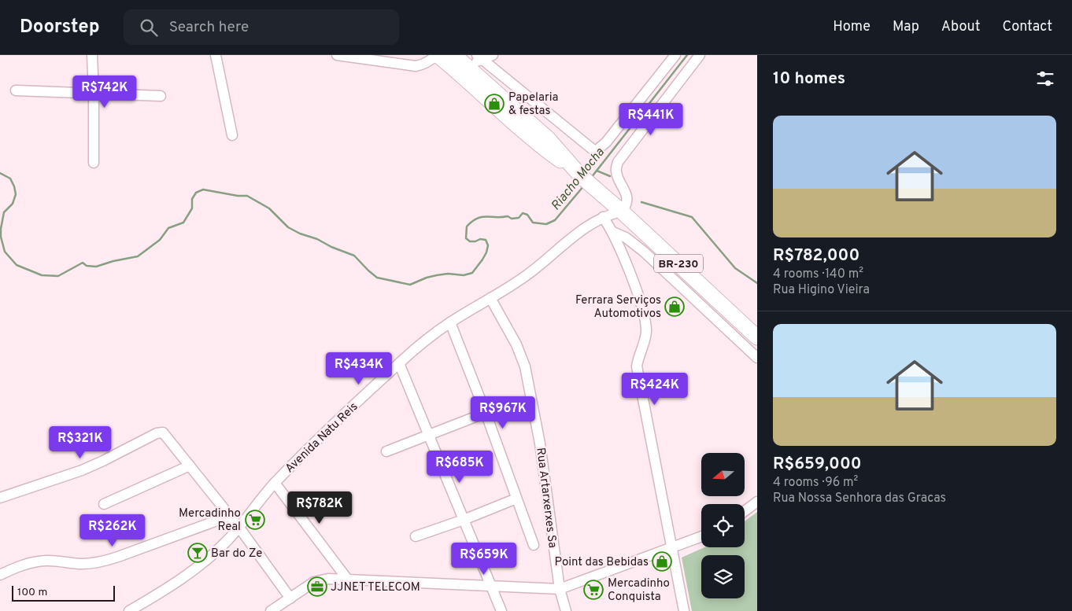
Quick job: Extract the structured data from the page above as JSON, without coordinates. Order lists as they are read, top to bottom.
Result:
{
  "streets": {
    "highway": ["BR-230"],
    "street": ["Avenida Natu Reis", "Rua Artarxerxes Sa"]
  },
  "crossings": [
    ["BR-230", "Avenida Natu Reis"],
    ["Avenida Natu Reis", "Rua Artarxerxes Sa"]
  ],
  "water": ["Riacho Mocha"],
  "places": {
    "shop": ["Papelaria & festas", "Ferrara Serviços Automotivos", "Point das Bebidas"],
    "supermarket": ["Mercadinho Real", "Mercadinho Conquista"],
    "bar": ["Bar do Ze"],
    "office": ["JJNET TELECOM"]
  },
  "scale_bar": "100 m",
  "north": "left",
  "page": {
    "header": "Doorstep",
    "search": "Search here",
    "nav": [
      "Home",
      "Map",
      "About",
      "Contact"
    ],
    "heading": "10 homes",
    "price": [
      "R$742K",
      "R$441K",
      "R$434K",
      "R$424K",
      "R$967K",
      "R$321K",
      "R$685K",
      "R$782K",
      "R$262K",
      "R$659K"
    ],
    "list": [
      {
        "name": "R$782,000",
        "note": "4 rooms · 140 m² · Rua Higino Vieira"
      },
      {
        "name": "R$659,000",
        "note": "4 rooms · 96 m² · Rua Nossa Senhora das Gracas"
      }
    ],
    "scale": "100 m"
  }
}
